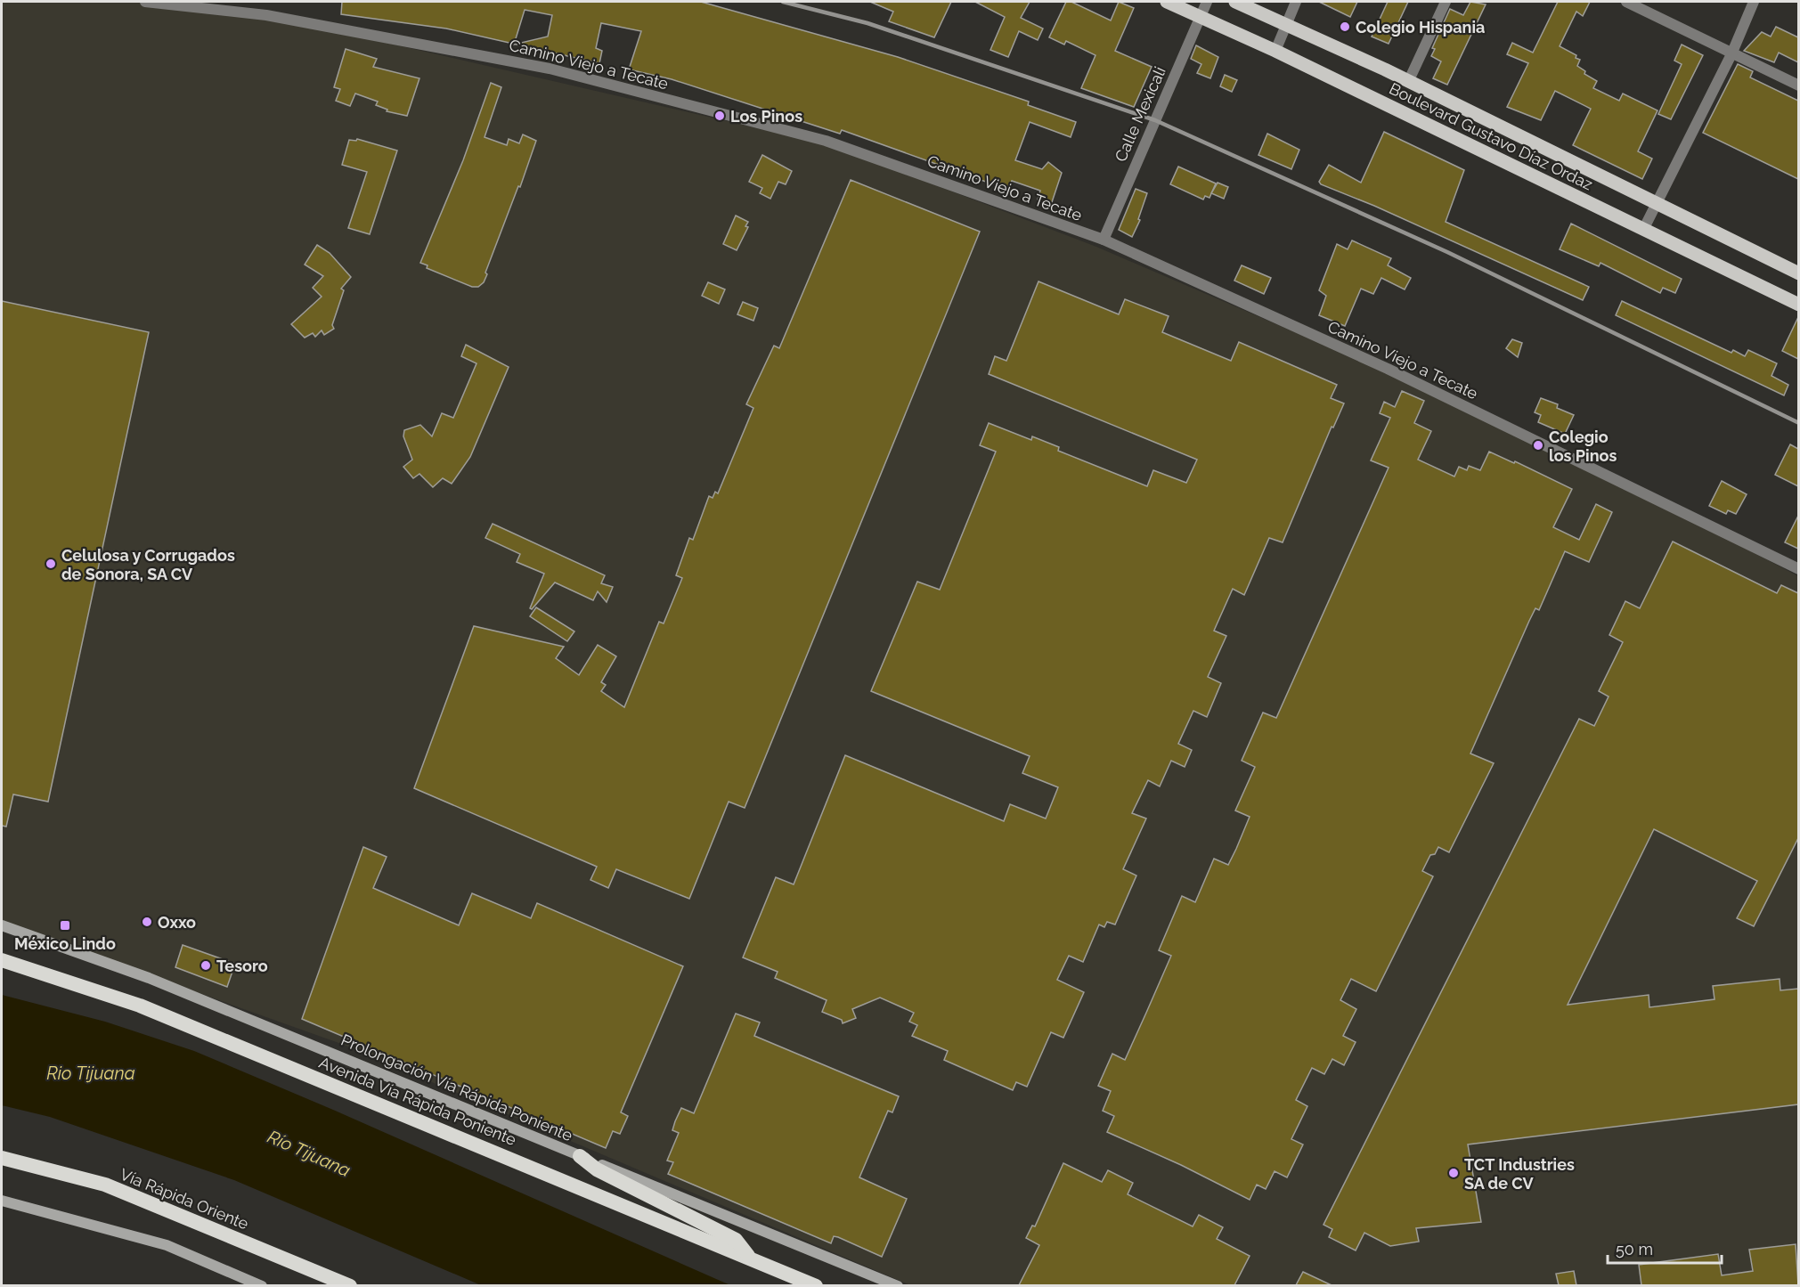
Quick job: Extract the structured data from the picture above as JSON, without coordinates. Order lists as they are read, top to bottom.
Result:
{
  "streets": {
    "highway": ["Avenida Vía Rápida Poniente", "Vía Rápida Oriente"],
    "main road": ["Boulevard Gustavo Díaz Ordaz", "Prolongación Vía Rápida Poniente"],
    "street": ["Camino Viejo a Tecate", "Calle Mexicali"]
  },
  "crossings": [
    ["Camino Viejo a Tecate", "Calle Mexicali"],
    ["Calle Mexicali", "Boulevard Gustavo Díaz Ordaz"]
  ],
  "water": ["Rio Tijuana", "Río Tijuana"],
  "places": {
    "other": [
      "Colegio Hispania",
      "Los Pinos",
      "Colegio los Pinos",
      "Celulosa y Corrugados de Sonora, SA CV",
      "Oxxo",
      "Tesoro",
      "TCT Industries SA de CV"
    ],
    "transit": ["México Lindo"]
  },
  "scale_bar": "50 m"
}
